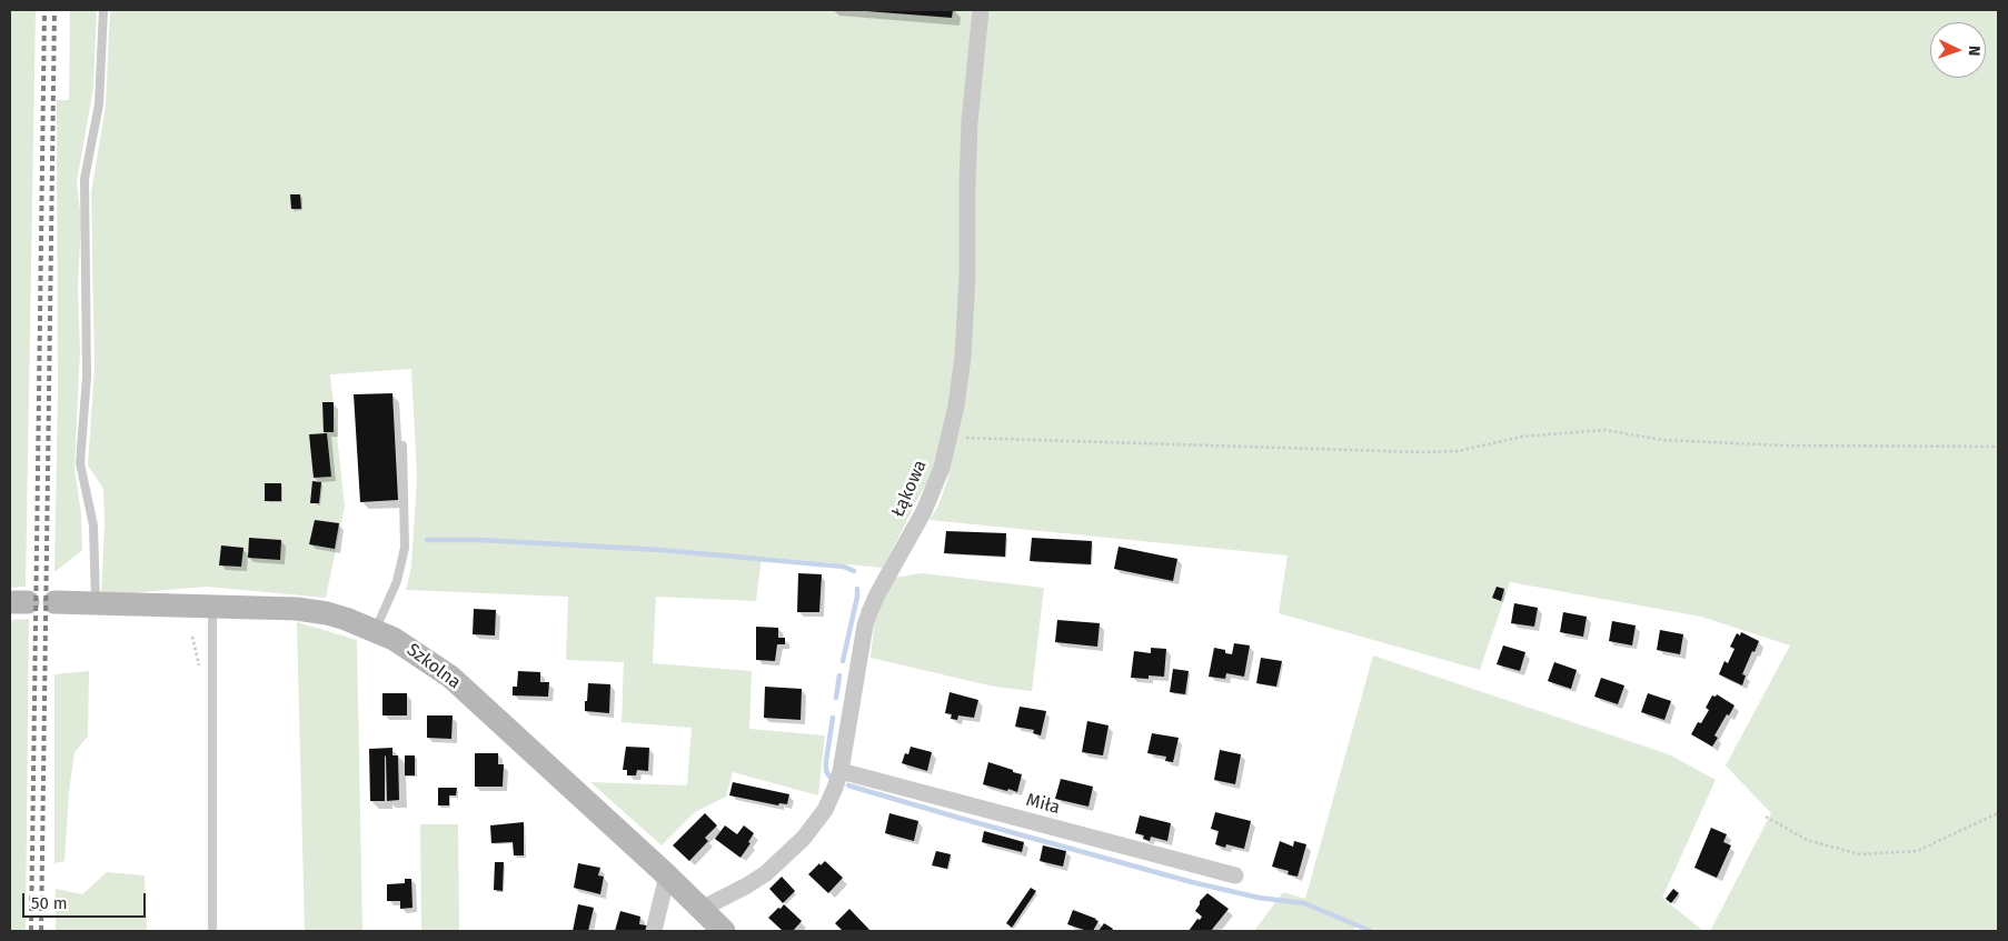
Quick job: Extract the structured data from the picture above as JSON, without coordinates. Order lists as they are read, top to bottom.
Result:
{
  "streets": {
    "street": ["Łąkowa", "Szkolna", "Miła"]
  },
  "crossings": [
    ["Łąkowa", "Szkolna"],
    ["Łąkowa", "Miła"]
  ],
  "scale_bar": "50 m",
  "north": "right"
}
